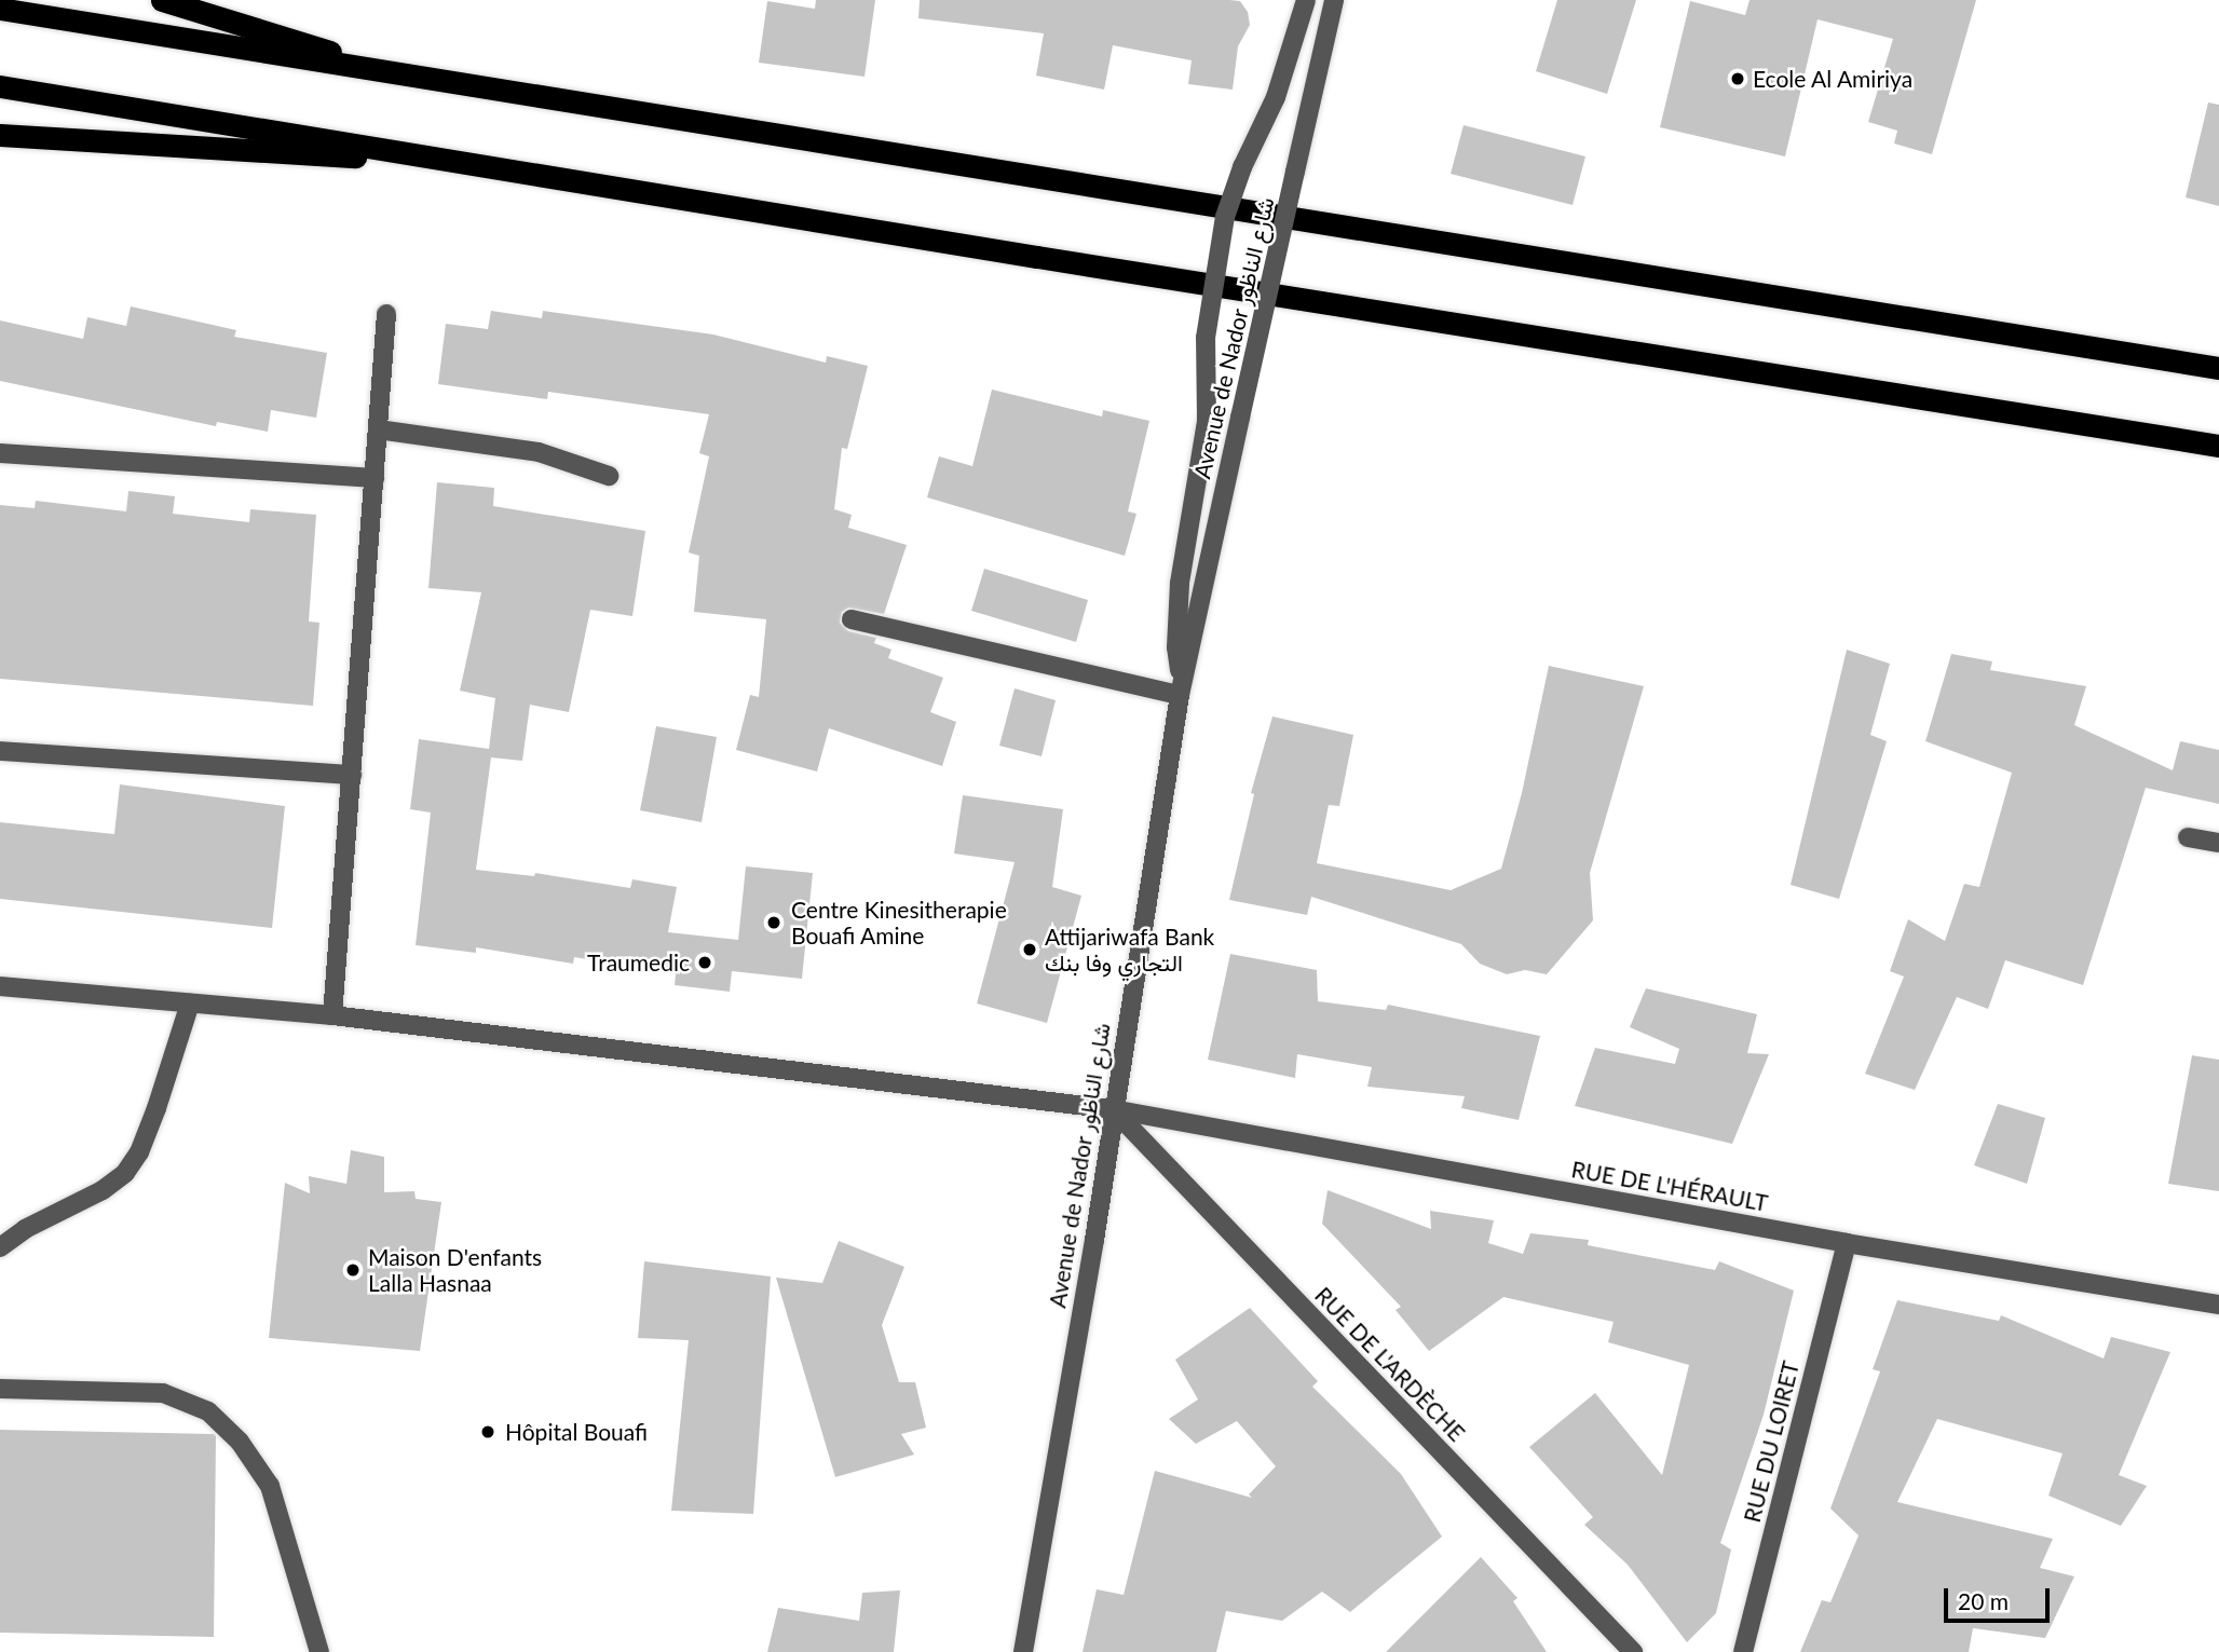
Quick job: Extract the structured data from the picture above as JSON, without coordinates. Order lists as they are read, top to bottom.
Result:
{
  "streets": {
    "street": [
      "Avenue de Nador شارع الناظور",
      "RUE DE L'HÉRAULT",
      "RUE DE L'ARDÈCHE",
      "RUE DU LOIRET"
    ]
  },
  "crossings": [
    ["Avenue de Nador شارع الناظور", "RUE DE L'HÉRAULT"],
    ["Avenue de Nador شارع الناظور", "RUE DE L'ARDÈCHE"],
    ["RUE DE L'HÉRAULT", "RUE DE L'ARDÈCHE"],
    ["RUE DE L'HÉRAULT", "RUE DU LOIRET"]
  ],
  "places": [
    "Ecole Al Amiriya",
    "Centre Kinesitherapie Bouafi Amine",
    "Attijariwafa Bank التجاري وفا بنك",
    "Traumedic",
    "Maison D'enfants Lalla Hasnaa",
    "Hôpital Bouafi"
  ],
  "scale_bar": "20 m"
}
